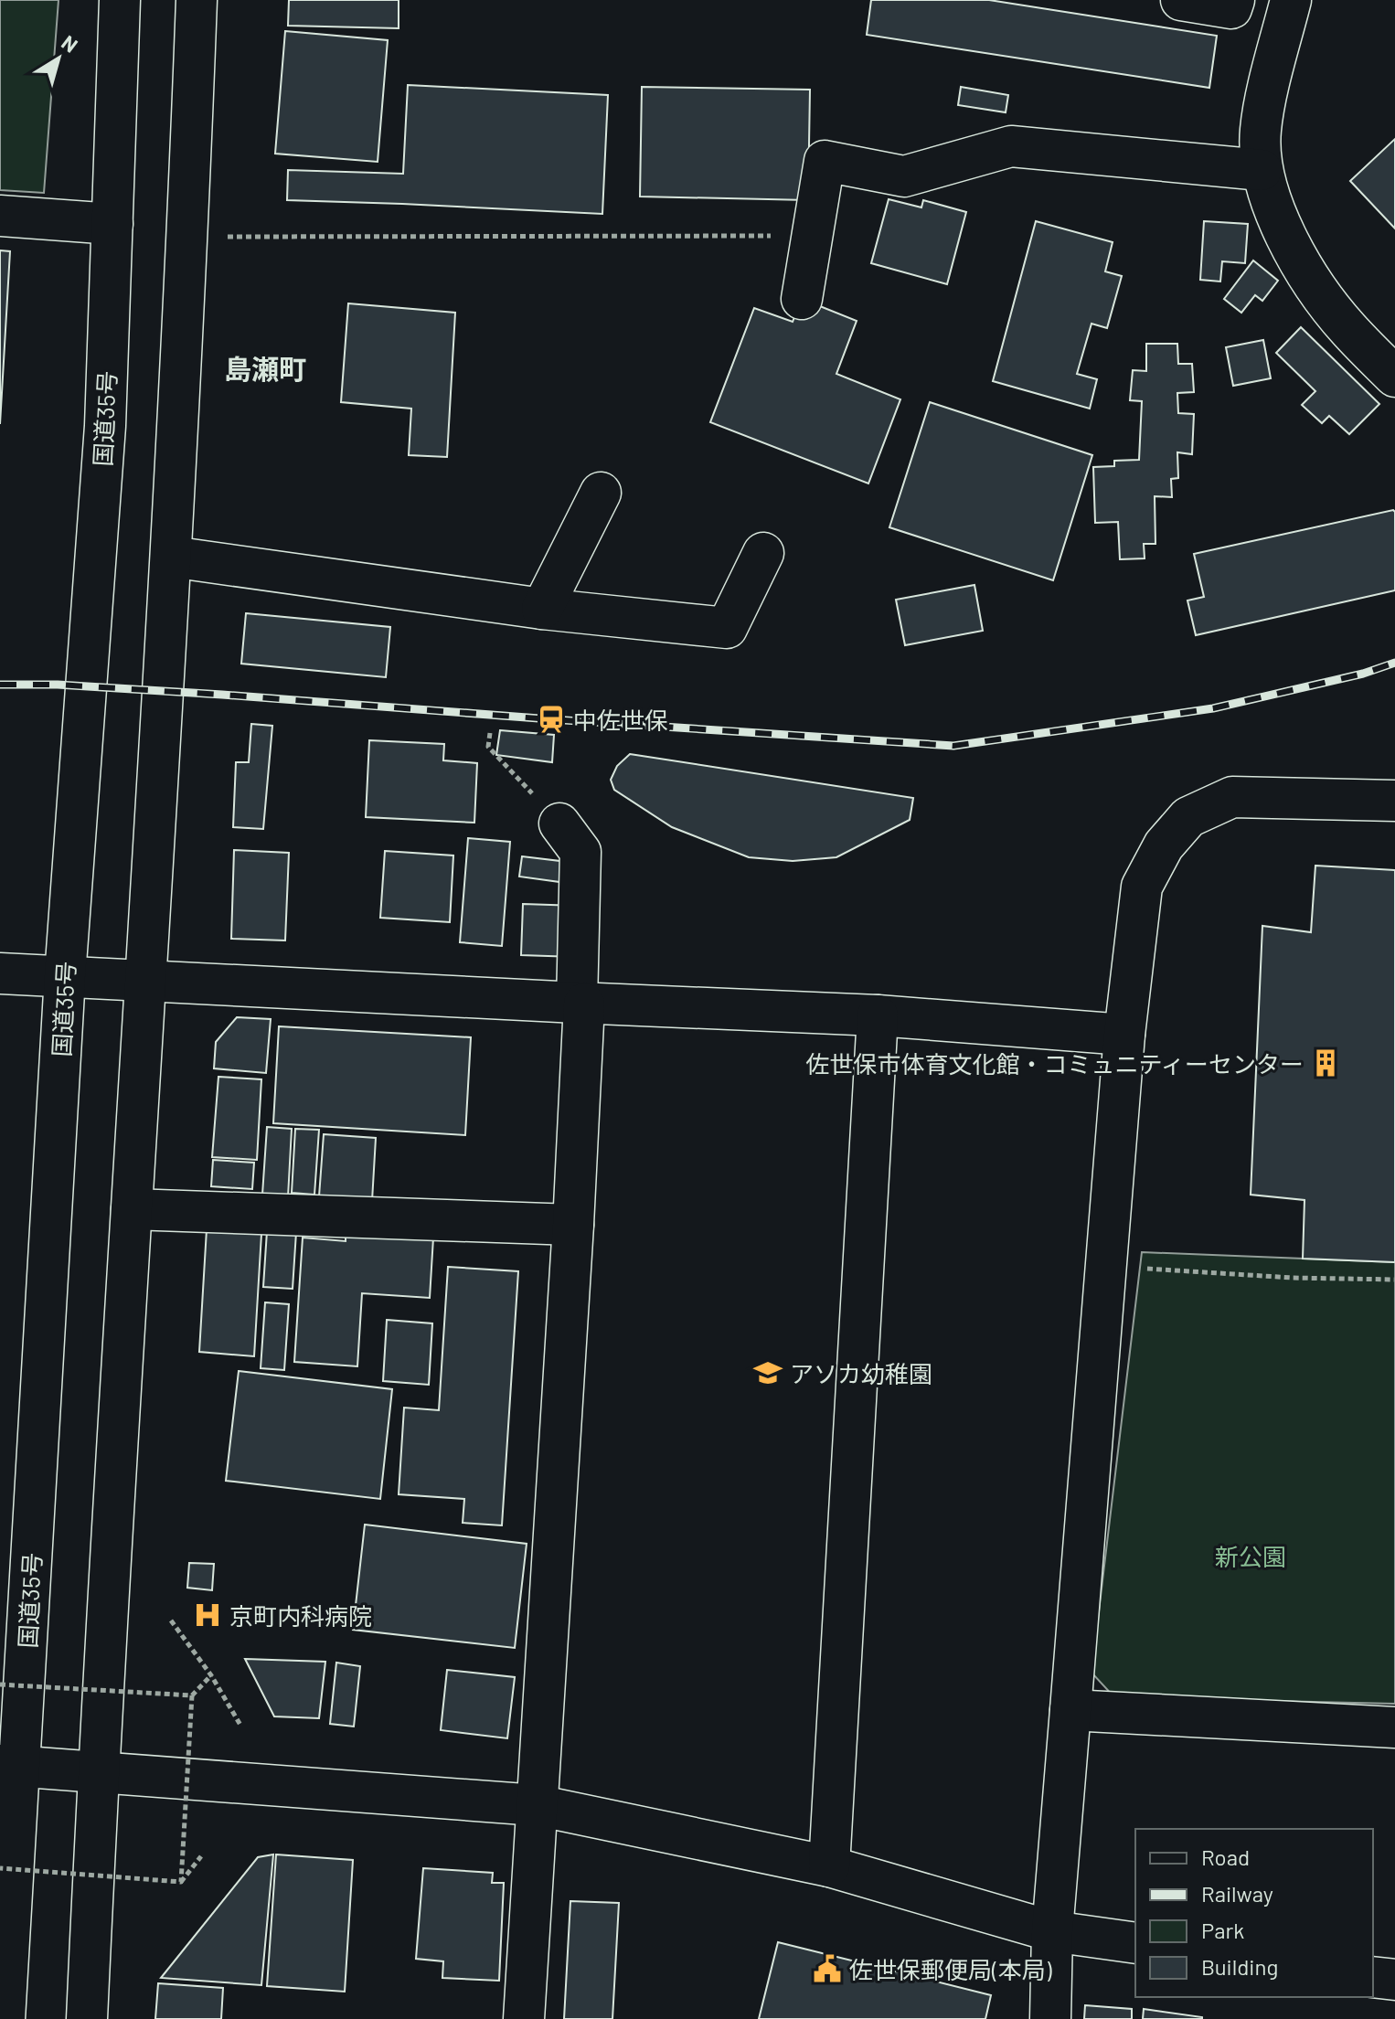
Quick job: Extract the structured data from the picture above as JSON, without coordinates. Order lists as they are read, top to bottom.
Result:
{
  "streets": {
    "main road": ["国道35号"]
  },
  "districts": ["島瀬町"],
  "parks": ["新公園"],
  "places": {
    "station": ["中佐世保"],
    "building": ["佐世保市体育文化館・コミュニティーセンター"],
    "school or university": ["アソカ幼稚園"],
    "hospital": ["京町内科病院"],
    "public building": ["佐世保郵便局(本局)"]
  },
  "legend": [
    "Road",
    "Railway",
    "Park",
    "Building"
  ],
  "north": "top right"
}
